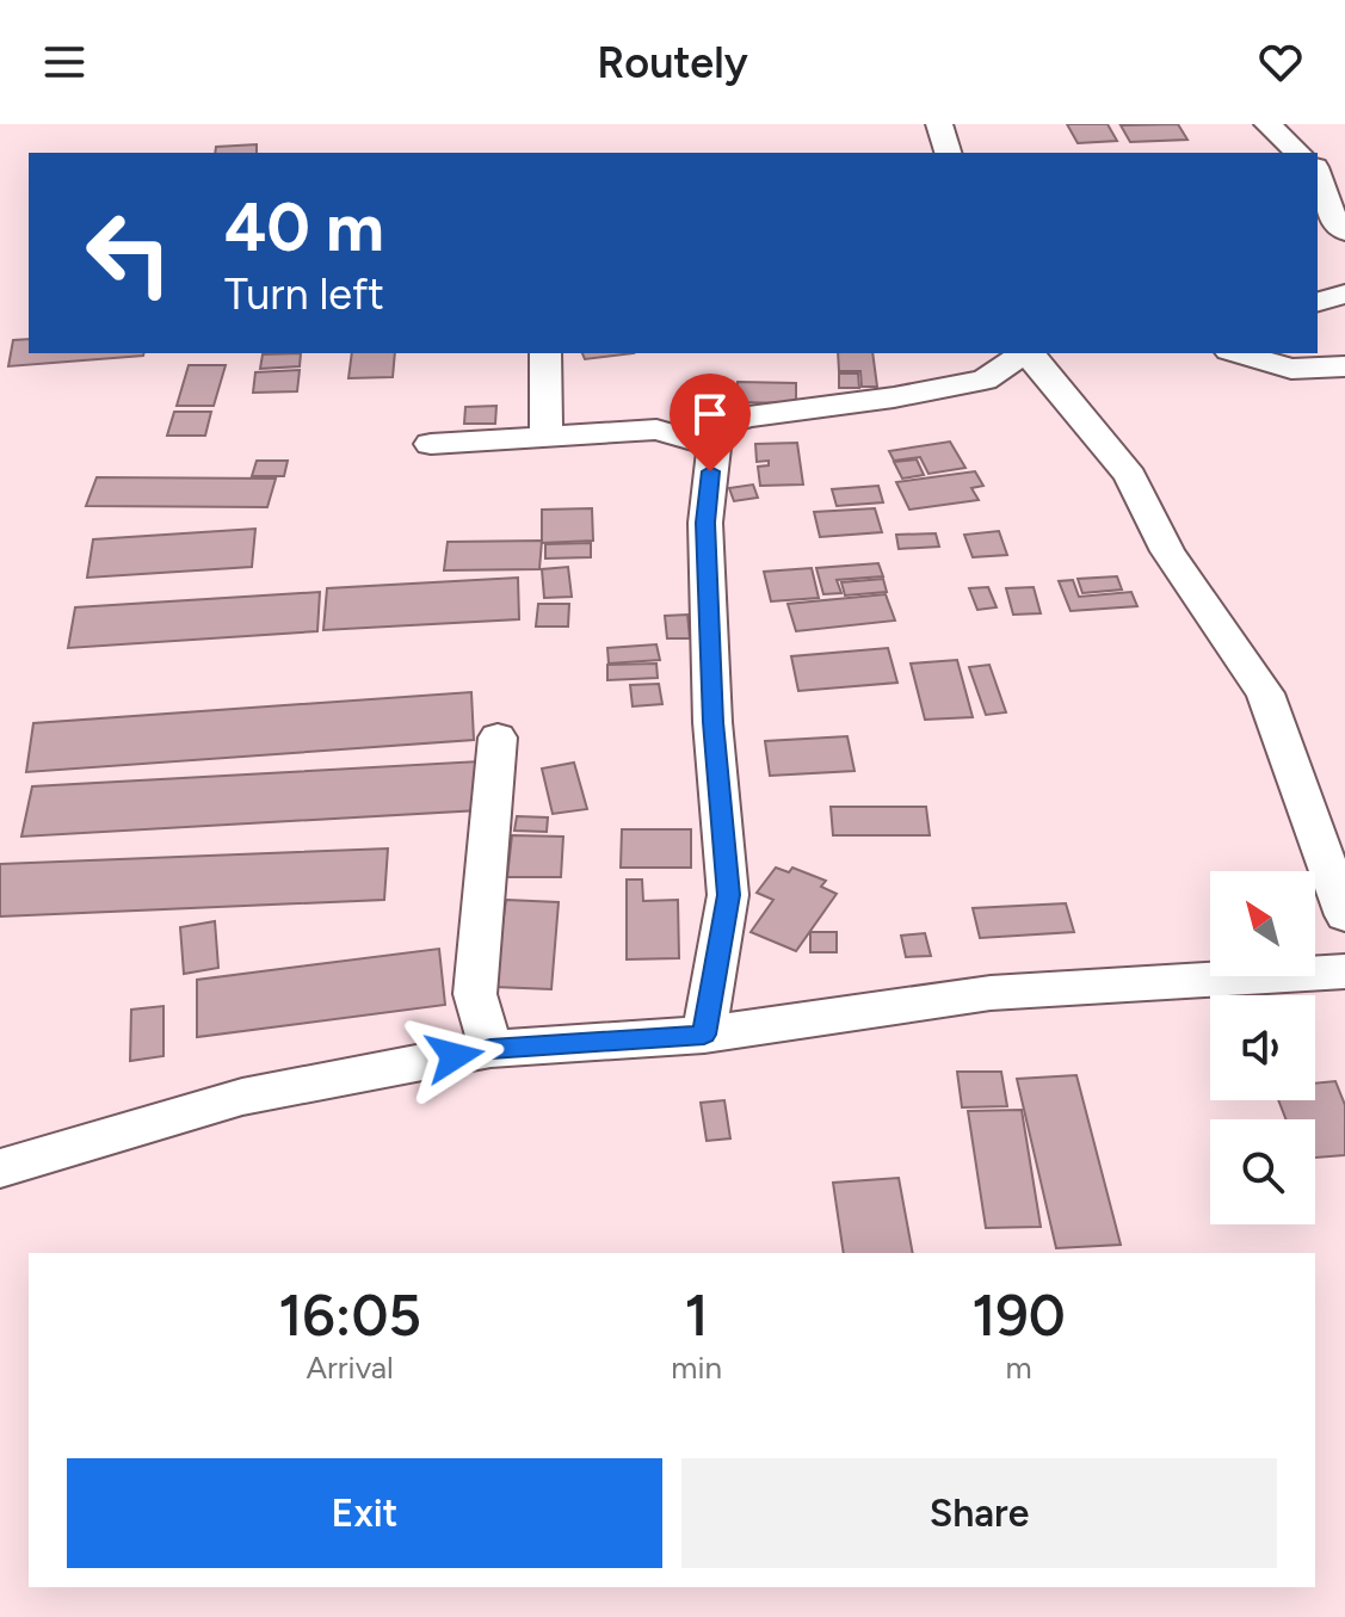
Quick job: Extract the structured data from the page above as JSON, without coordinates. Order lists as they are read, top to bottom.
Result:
{
  "north": "top left",
  "page": {
    "header": "Routely",
    "turn": ["40 m", "Turn left"],
    "eta": [
      "16:05",
      "Arrival",
      "1",
      "min",
      "190",
      "m"
    ],
    "buttons": ["Exit", "Share"]
  }
}
